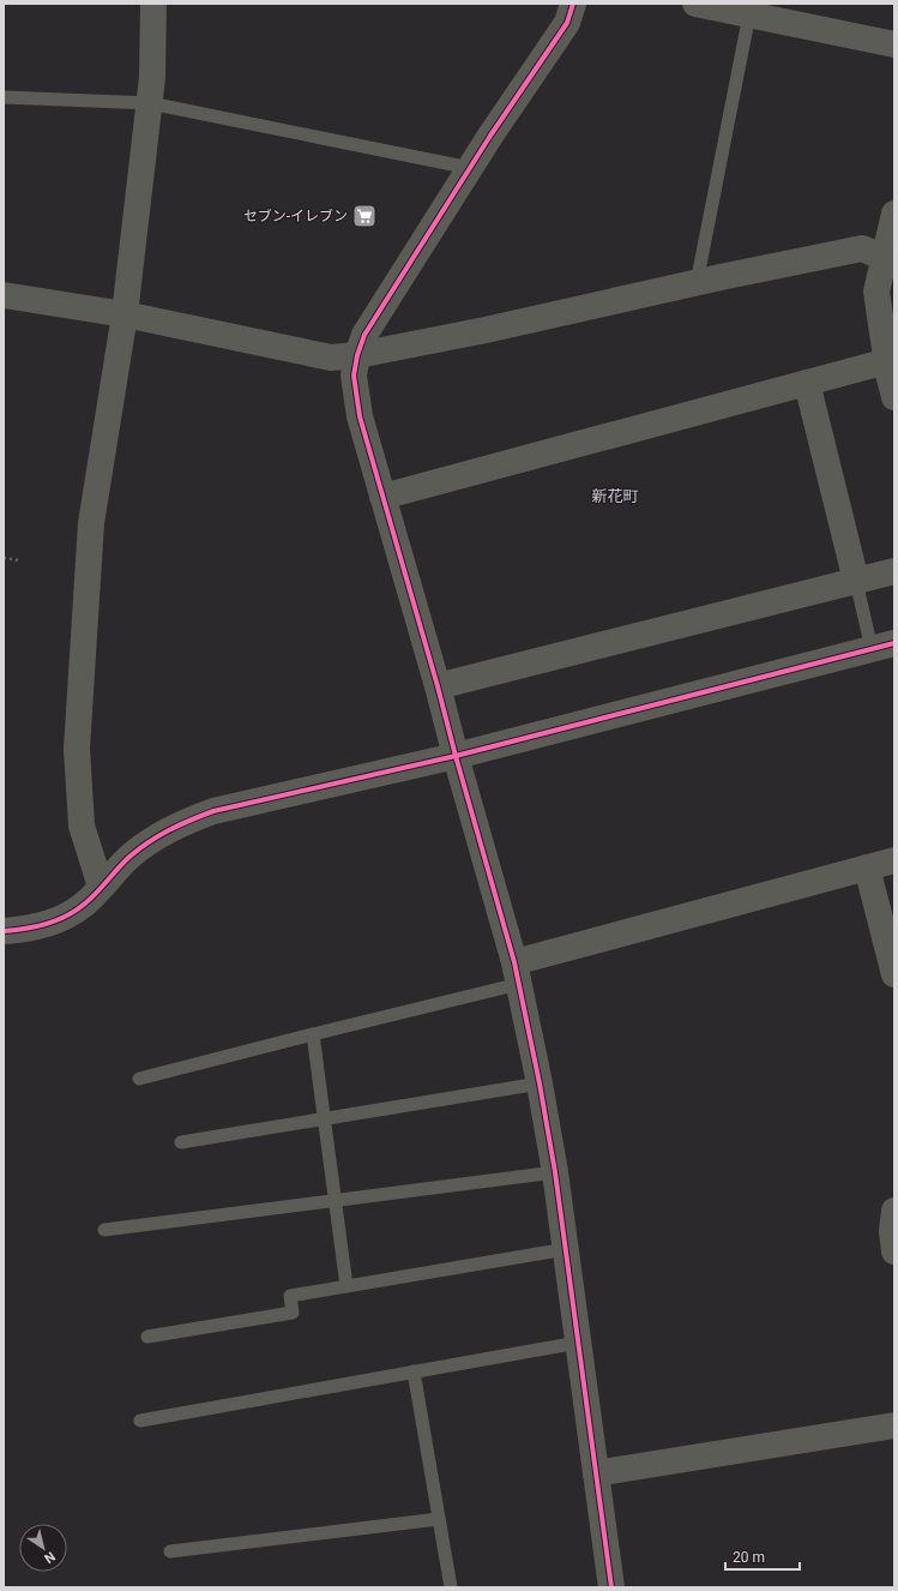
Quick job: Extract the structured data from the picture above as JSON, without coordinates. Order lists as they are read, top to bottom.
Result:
{
  "districts": ["新花町"],
  "places": {
    "supermarket": ["セブン-イレブン"]
  },
  "scale_bar": "20 m",
  "north": "bottom right"
}
